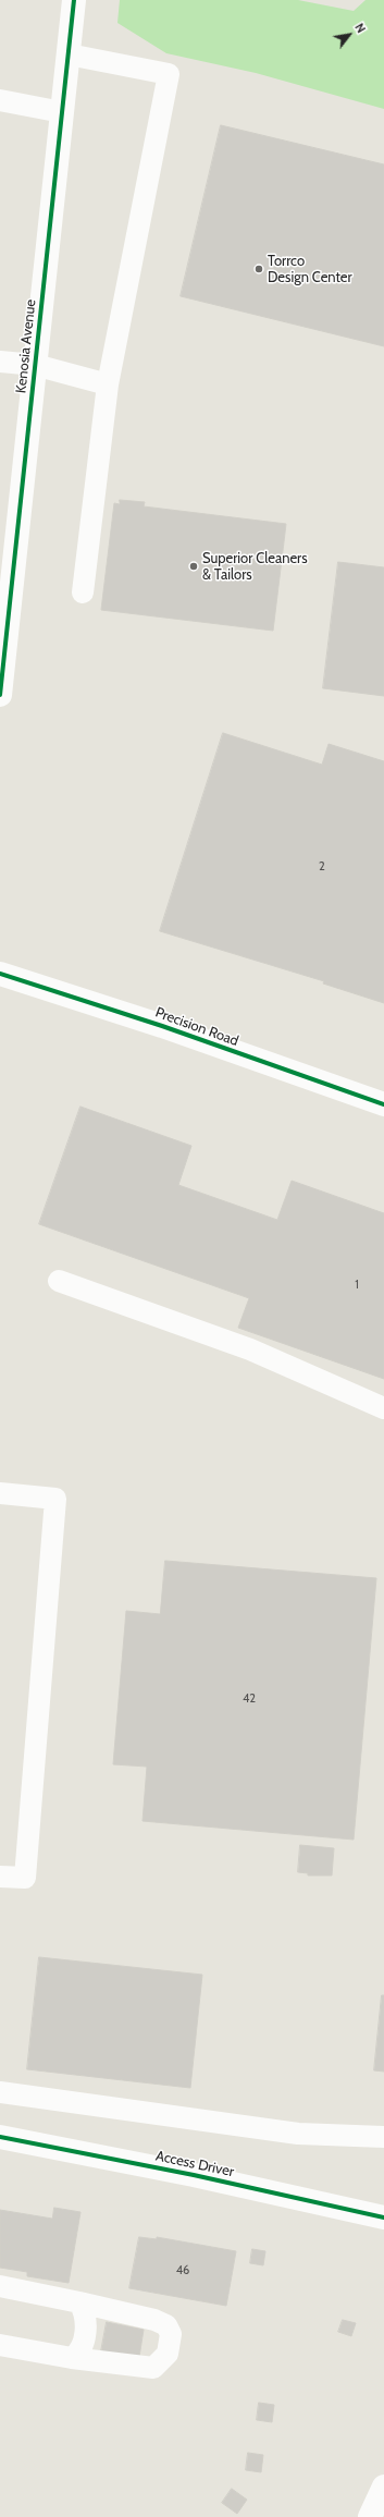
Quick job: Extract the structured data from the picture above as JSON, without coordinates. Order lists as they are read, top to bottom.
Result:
{
  "streets": {
    "street": ["Kenosia Avenue", "Precision Road", "Access Driver"]
  },
  "places": ["Torrco Design Center", "Superior Cleaners & Tailors"],
  "house_numbers": [
    "2",
    "1",
    "42",
    "46"
  ],
  "north": "top right"
}
